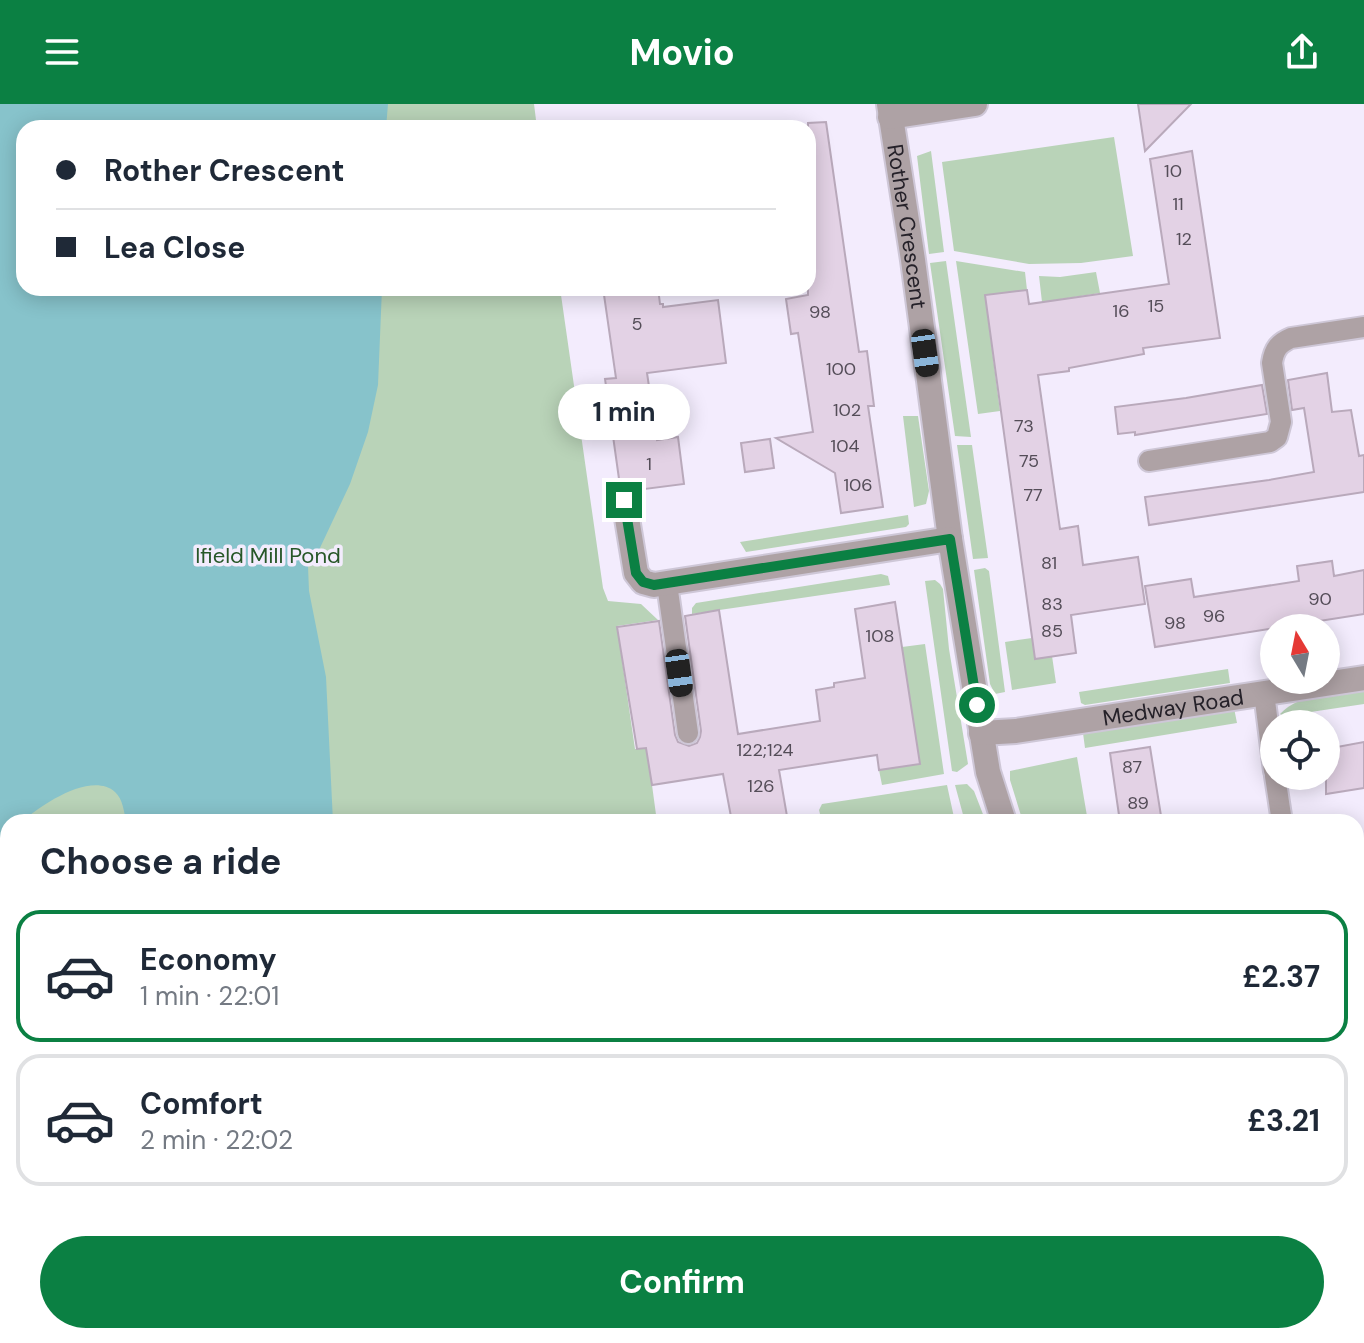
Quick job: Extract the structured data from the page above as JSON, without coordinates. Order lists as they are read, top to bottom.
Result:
{
  "streets": {
    "street": ["Rother Crescent", "Medway Road"]
  },
  "crossings": [
    ["Rother Crescent", "Medway Road"]
  ],
  "parks": ["Ifield Mill Pond"],
  "house_numbers": [
    "10",
    "11",
    "12",
    "15",
    "16",
    "98",
    "5",
    "100",
    "102",
    "73",
    "104",
    "75",
    "1",
    "106",
    "77",
    "81",
    "90",
    "83",
    "96",
    "98",
    "85",
    "108",
    "122;124",
    "87",
    "126",
    "89"
  ],
  "north": "top",
  "page": {
    "header": "Movio",
    "banner": ["Rother Crescent", "Lea Close"],
    "bubble": "1 min",
    "heading": "Choose a ride",
    "list": [
      {
        "name": "Economy",
        "note": "1 min · 22:01",
        "value": "£2.37"
      },
      {
        "name": "Comfort",
        "note": "2 min · 22:02",
        "value": "£3.21"
      }
    ],
    "buttons": "Confirm"
  }
}
